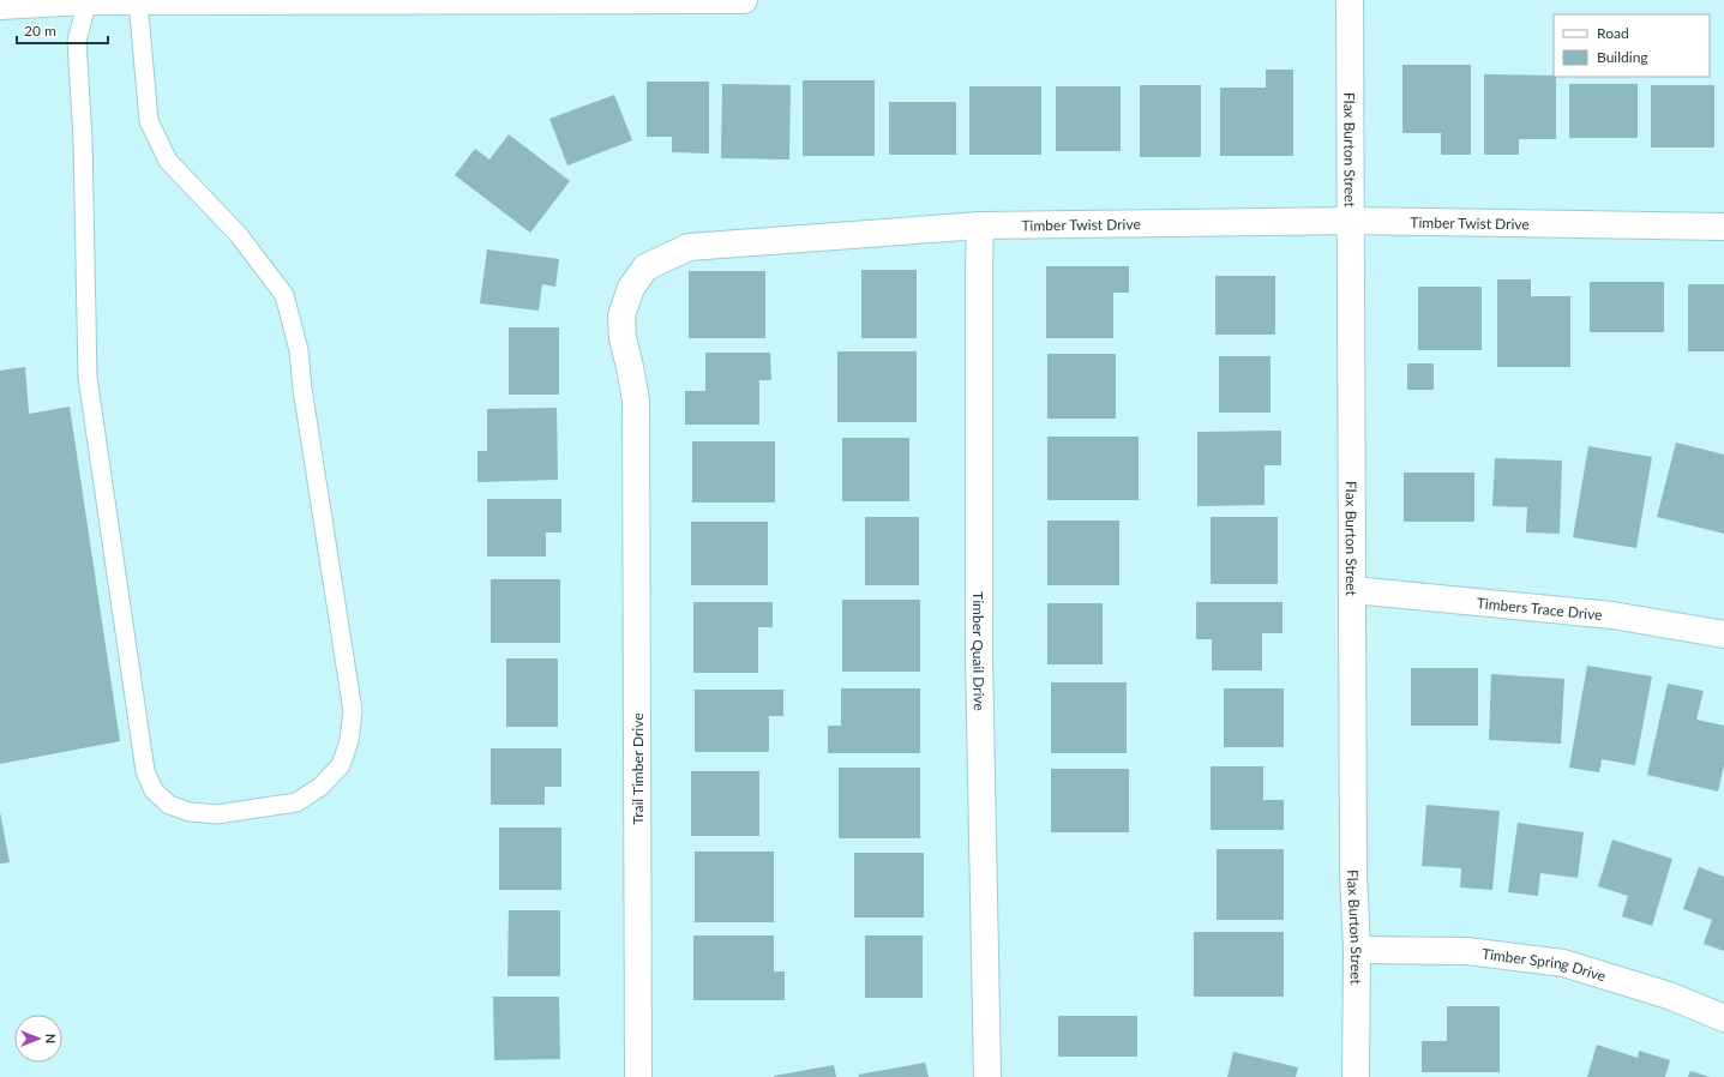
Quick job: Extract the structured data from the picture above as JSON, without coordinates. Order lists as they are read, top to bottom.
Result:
{
  "streets": {
    "street": [
      "Flax Burton Street",
      "Timber Twist Drive",
      "Timbers Trace Drive",
      "Timber Quail Drive",
      "Trail Timber Drive",
      "Timber Spring Drive"
    ]
  },
  "crossings": [
    ["Flax Burton Street", "Timber Twist Drive"],
    ["Flax Burton Street", "Timbers Trace Drive"],
    ["Flax Burton Street", "Timber Spring Drive"],
    ["Timber Twist Drive", "Timber Quail Drive"],
    ["Timber Twist Drive", "Trail Timber Drive"]
  ],
  "legend": ["Road", "Building"],
  "scale_bar": "20 m",
  "north": "right"
}
